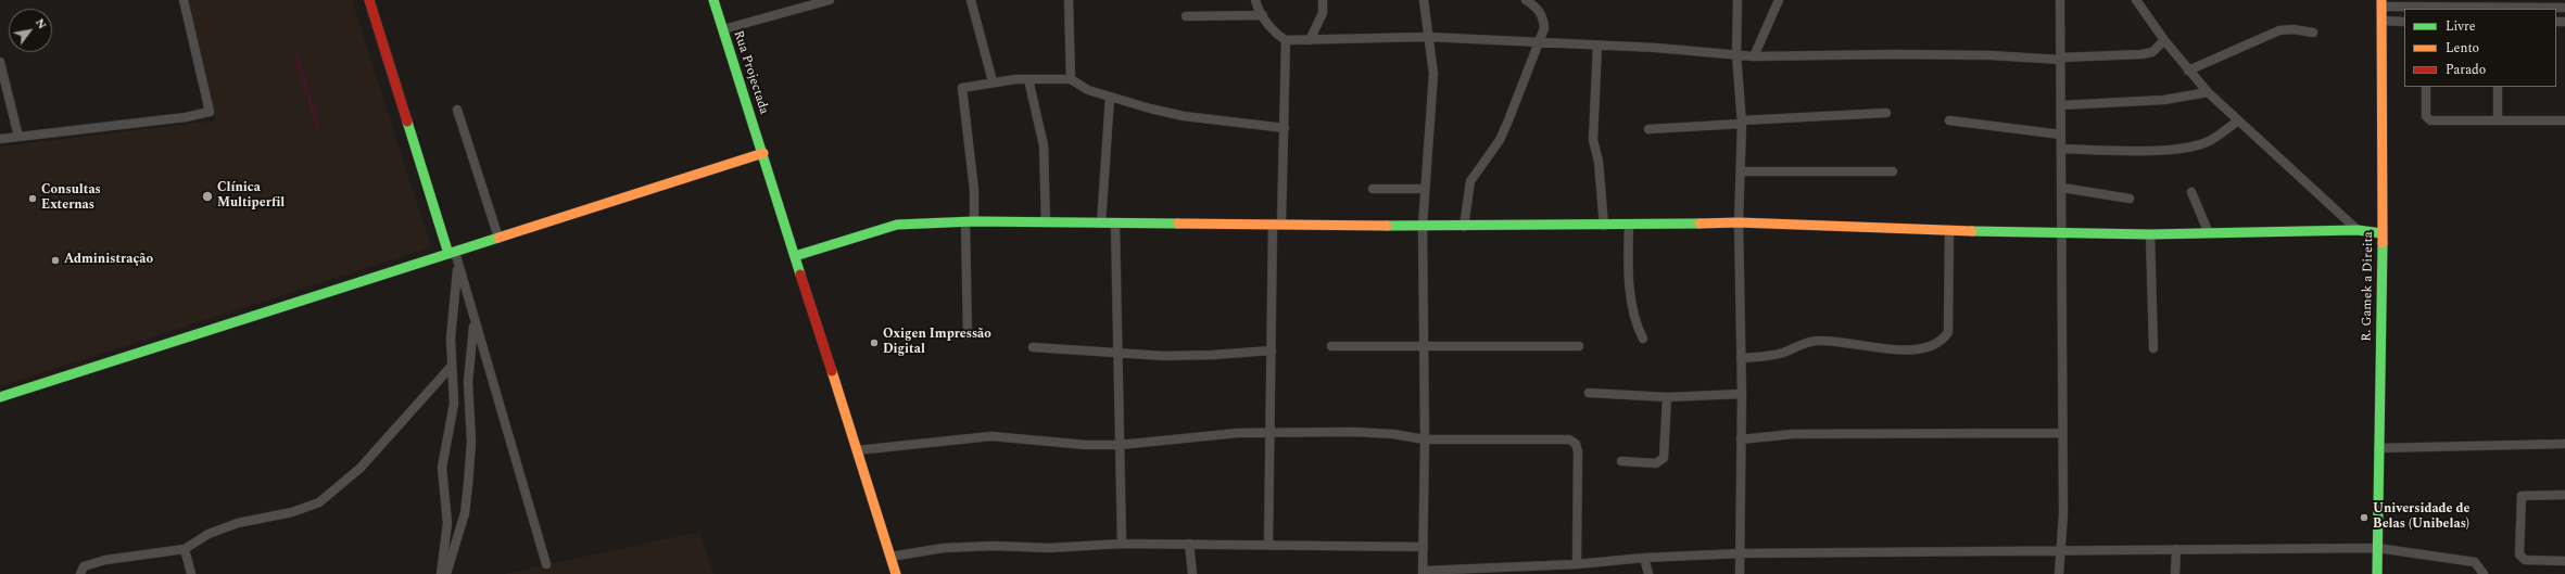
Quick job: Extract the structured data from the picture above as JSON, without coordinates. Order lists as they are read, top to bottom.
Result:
{
  "streets": {
    "street": ["Rua Projectada", "R. Gamek a Direita"]
  },
  "places": [
    "Clínica Multiperfil",
    "Consultas Externas",
    "Administração",
    "Oxigen Impressão Digital",
    "Universidade de Belas (Unibelas)"
  ],
  "legend": ["Livre", "Lento", "Parado"],
  "north": "top right"
}
